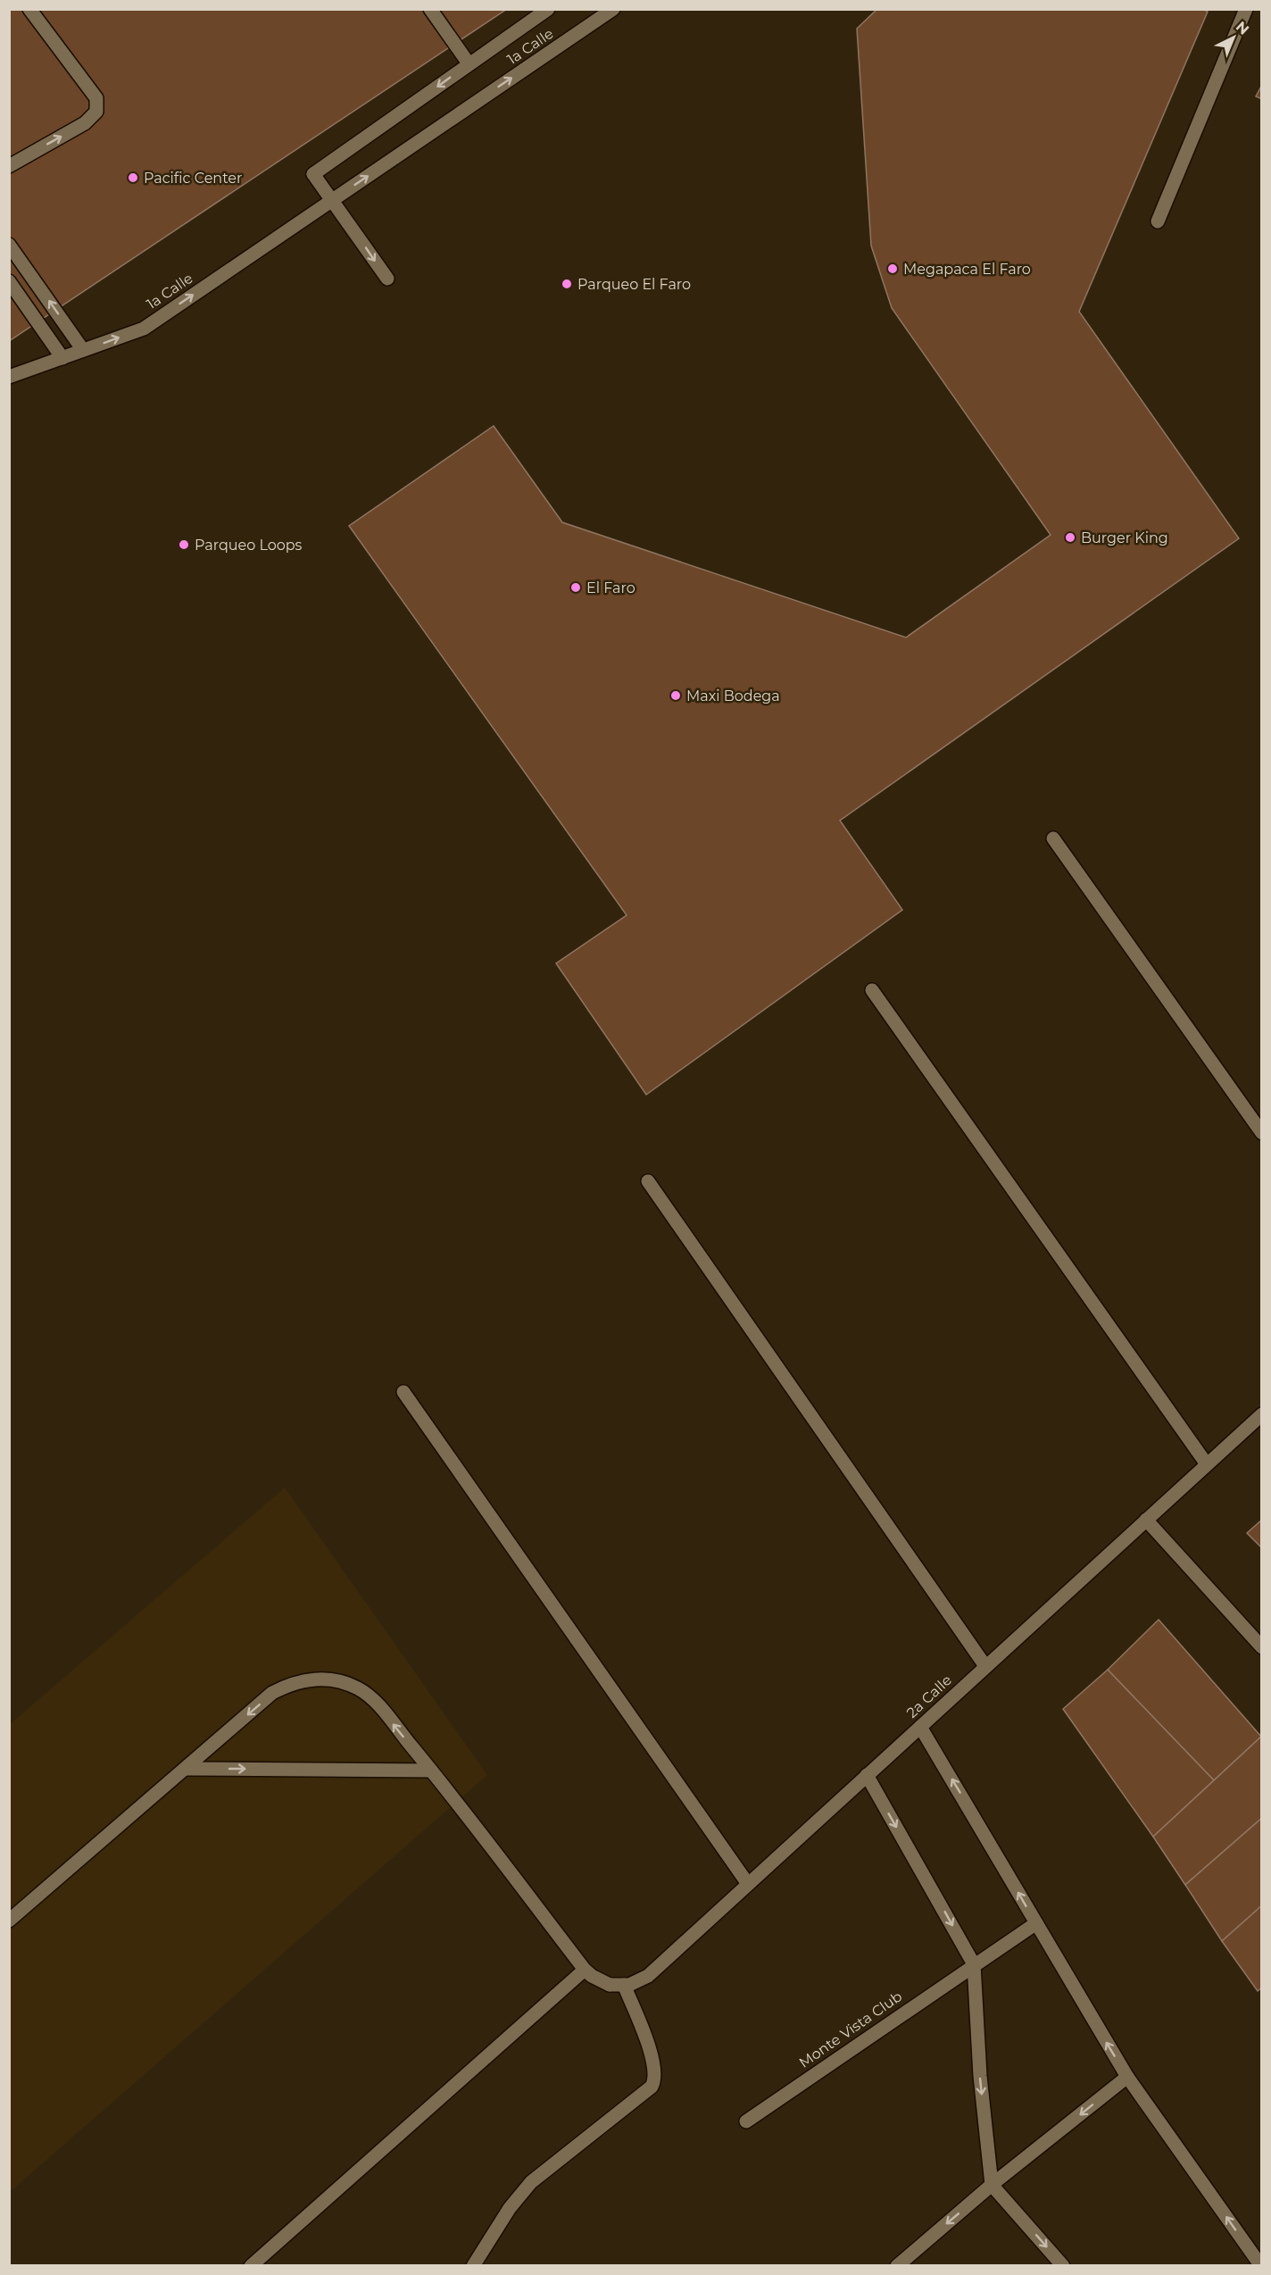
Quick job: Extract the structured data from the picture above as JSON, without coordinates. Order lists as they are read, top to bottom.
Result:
{
  "streets": {
    "street": ["1a Calle", "2a Calle", "Monte Vista Club"]
  },
  "places": [
    "Pacific Center",
    "Megapaca El Faro",
    "Parqueo El Faro",
    "Burger King",
    "Parqueo Loops",
    "El Faro",
    "Maxi Bodega"
  ],
  "north": "top right"
}
